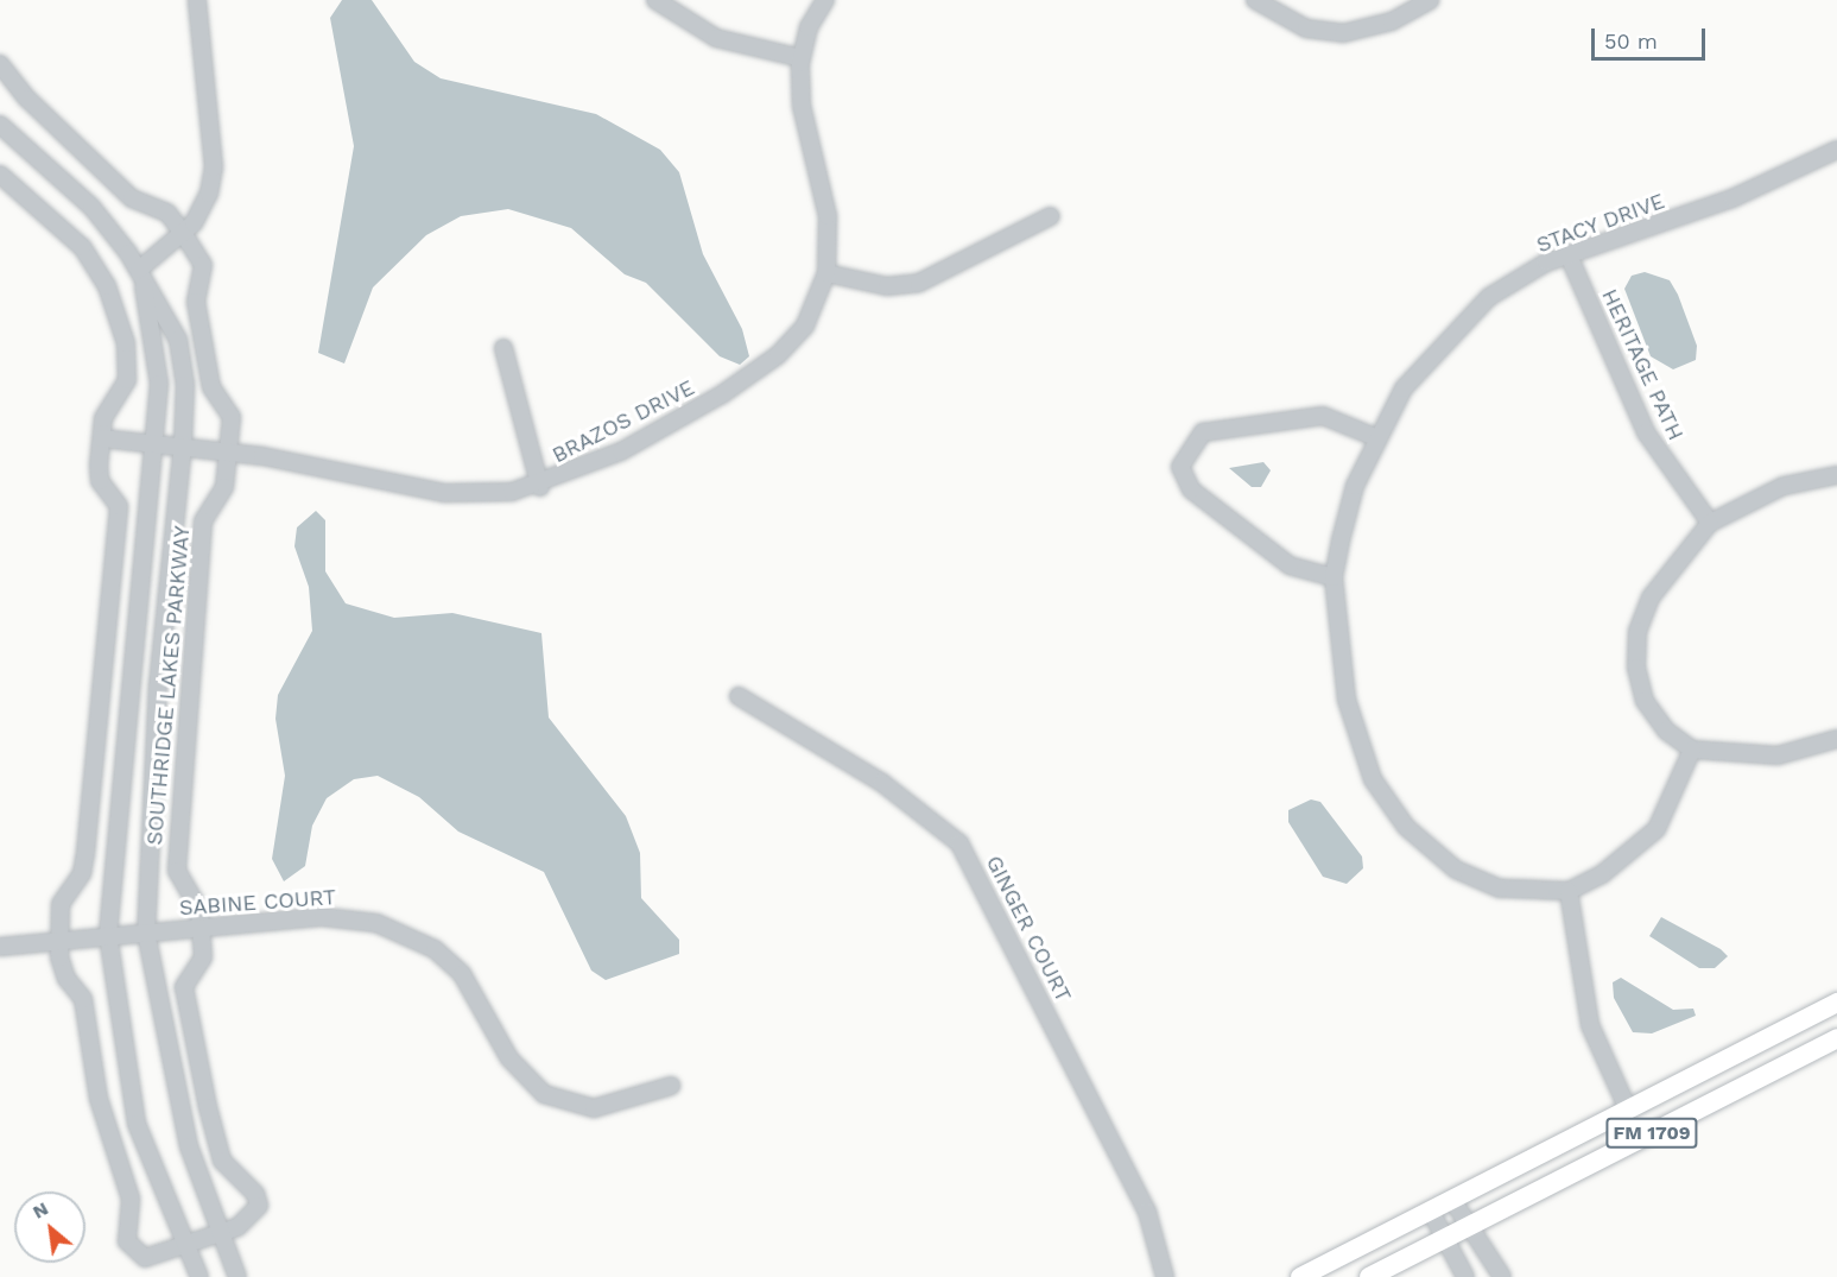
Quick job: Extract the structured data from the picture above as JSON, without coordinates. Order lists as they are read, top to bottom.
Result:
{
  "streets": {
    "main road": ["FM 1709"],
    "street": [
      "STACY DRIVE",
      "HERITAGE PATH",
      "BRAZOS DRIVE",
      "SOUTHRIDGE LAKES PARKWAY",
      "SABINE COURT",
      "GINGER COURT"
    ]
  },
  "crossings": [
    ["STACY DRIVE", "HERITAGE PATH"],
    ["BRAZOS DRIVE", "SOUTHRIDGE LAKES PARKWAY"],
    ["SOUTHRIDGE LAKES PARKWAY", "SABINE COURT"]
  ],
  "scale_bar": "50 m",
  "north": "top left"
}
